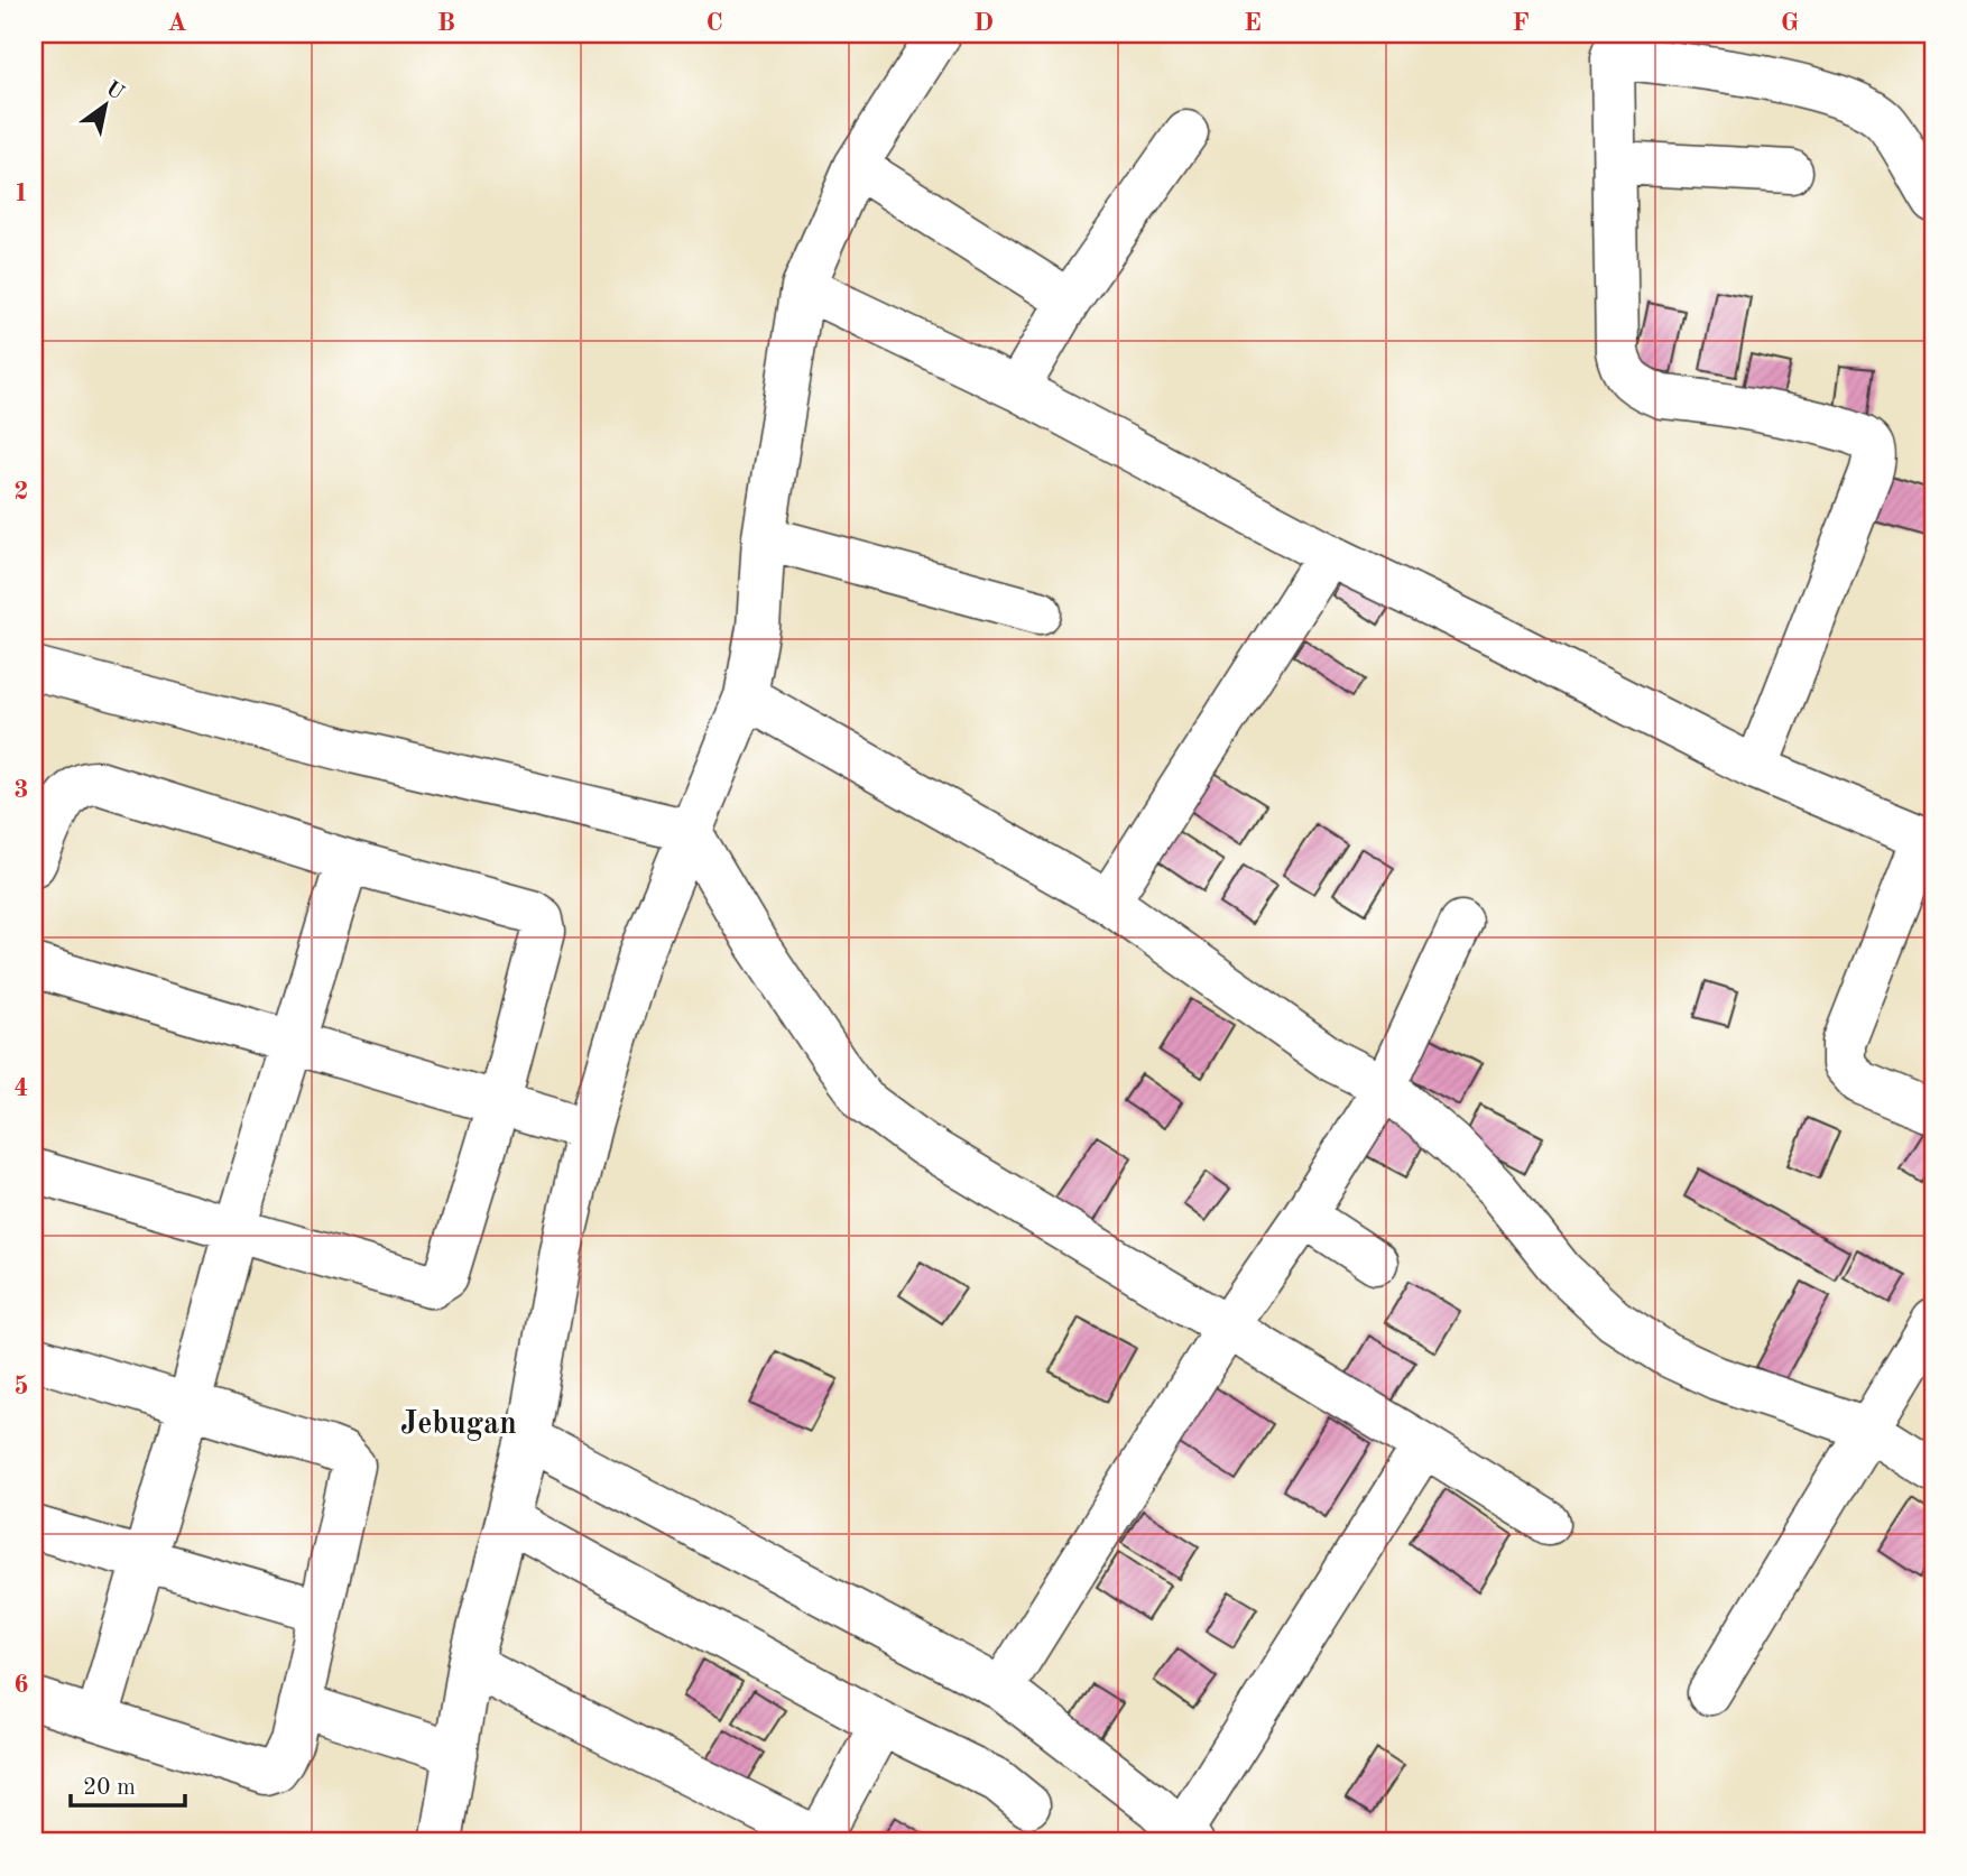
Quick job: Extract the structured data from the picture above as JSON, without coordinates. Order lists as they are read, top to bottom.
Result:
{
  "districts": ["Jebugan"],
  "scale_bar": "20 m",
  "north": "top right",
  "grid": {
    "columns": [
      "A",
      "B",
      "C",
      "D",
      "E",
      "F",
      "G"
    ],
    "rows": [
      "1",
      "2",
      "3",
      "4",
      "5",
      "6"
    ]
  }
}
